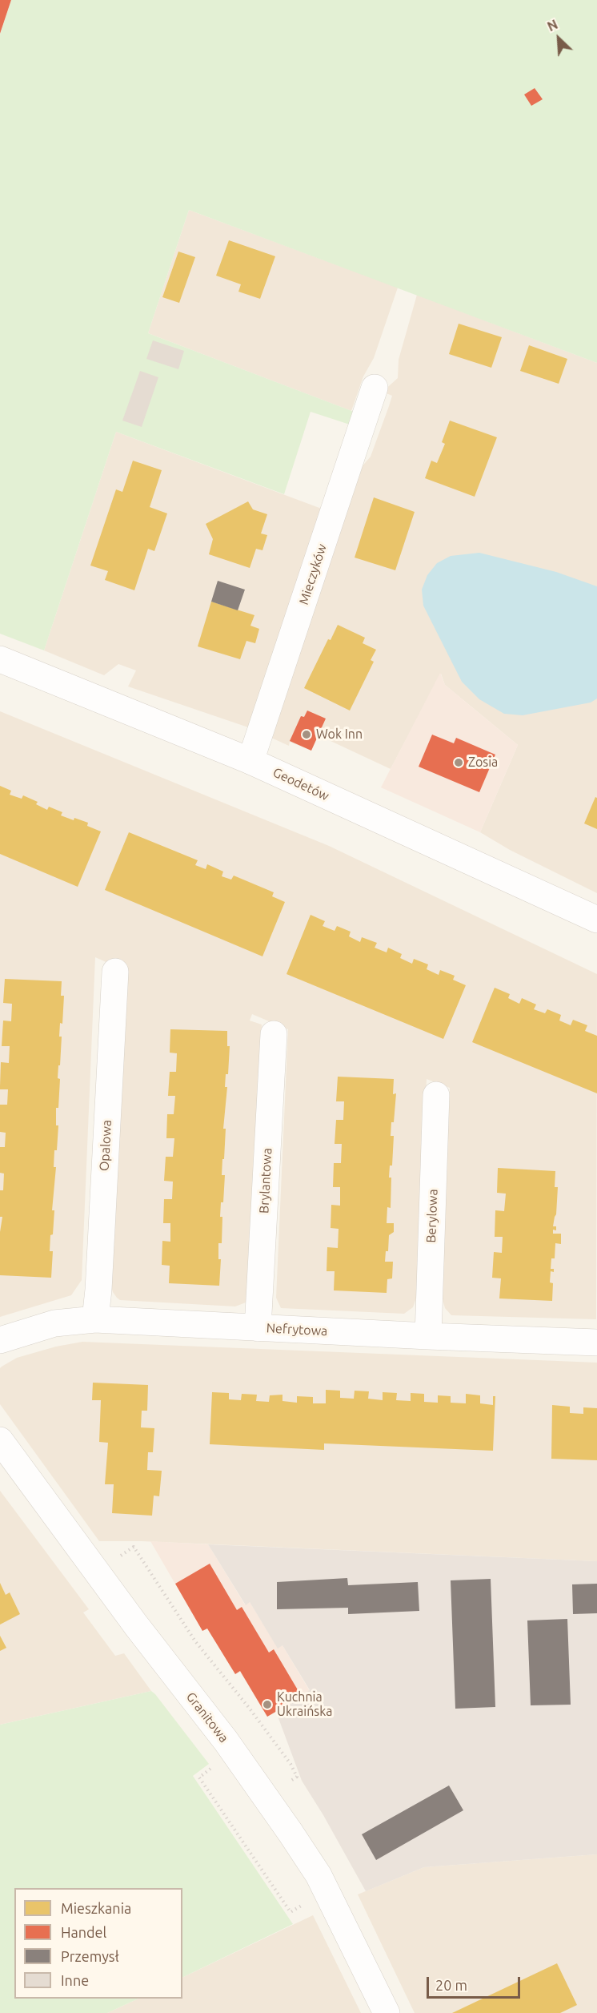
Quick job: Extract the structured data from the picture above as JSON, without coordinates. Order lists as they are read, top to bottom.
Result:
{
  "streets": {
    "street": [
      "Mieczyków",
      "Geodetów",
      "Opalowa",
      "Brylantowa",
      "Berylowa",
      "Nefrytowa",
      "Granitowa"
    ]
  },
  "crossings": [
    ["Mieczyków", "Geodetów"],
    ["Opalowa", "Nefrytowa"],
    ["Brylantowa", "Nefrytowa"],
    ["Berylowa", "Nefrytowa"]
  ],
  "places": ["Wok Inn", "Zosia", "Kuchnia Ukraińska"],
  "legend": [
    "Mieszkania",
    "Handel",
    "Przemysł",
    "Inne"
  ],
  "scale_bar": "20 m",
  "north": "top left"
}
